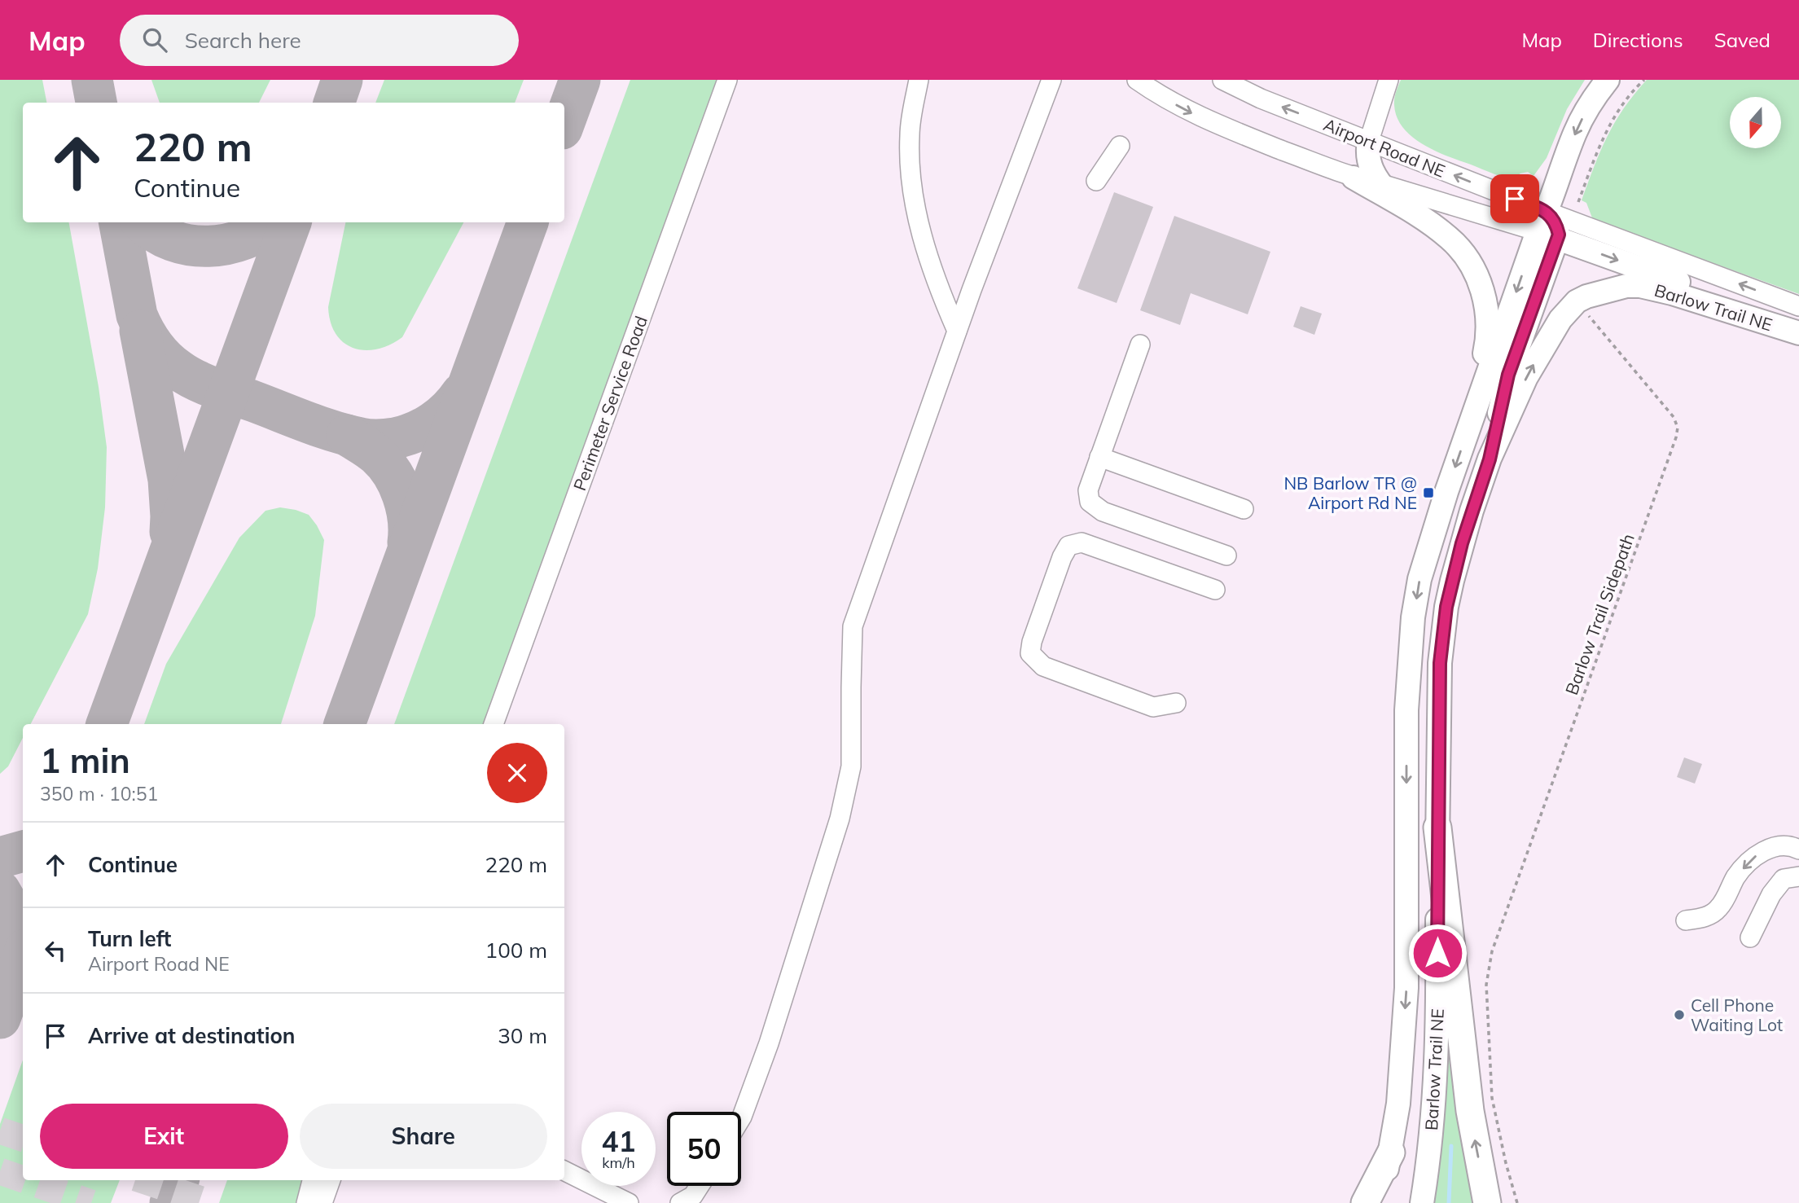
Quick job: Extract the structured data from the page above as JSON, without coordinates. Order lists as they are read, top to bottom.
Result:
{
  "streets": {
    "main road": ["Barlow Trail NE"],
    "street": ["Airport Road NE", "Perimeter Service Road"],
    "path": ["Barlow Trail Sidepath"]
  },
  "crossings": [
    ["Airport Road NE", "Barlow Trail NE"]
  ],
  "places": {
    "transit": ["NB Barlow TR @ Airport Rd NE"],
    "other": ["Cell Phone Waiting Lot"]
  },
  "north": "bottom",
  "page": {
    "header": "Map",
    "search": "Search here",
    "nav": ["Map", "Directions", "Saved"],
    "turn": ["220 m", "Continue"],
    "heading": ["1 min", "350 m · 10:51"],
    "list": [
      {
        "name": "Continue",
        "value": "220 m"
      },
      {
        "name": "Turn left",
        "note": "Airport Road NE",
        "value": "100 m"
      },
      {
        "name": "Arrive at destination",
        "value": "30 m"
      }
    ],
    "buttons": ["Exit", "Share"],
    "speed": "41 km/h",
    "limit": "50"
  }
}
